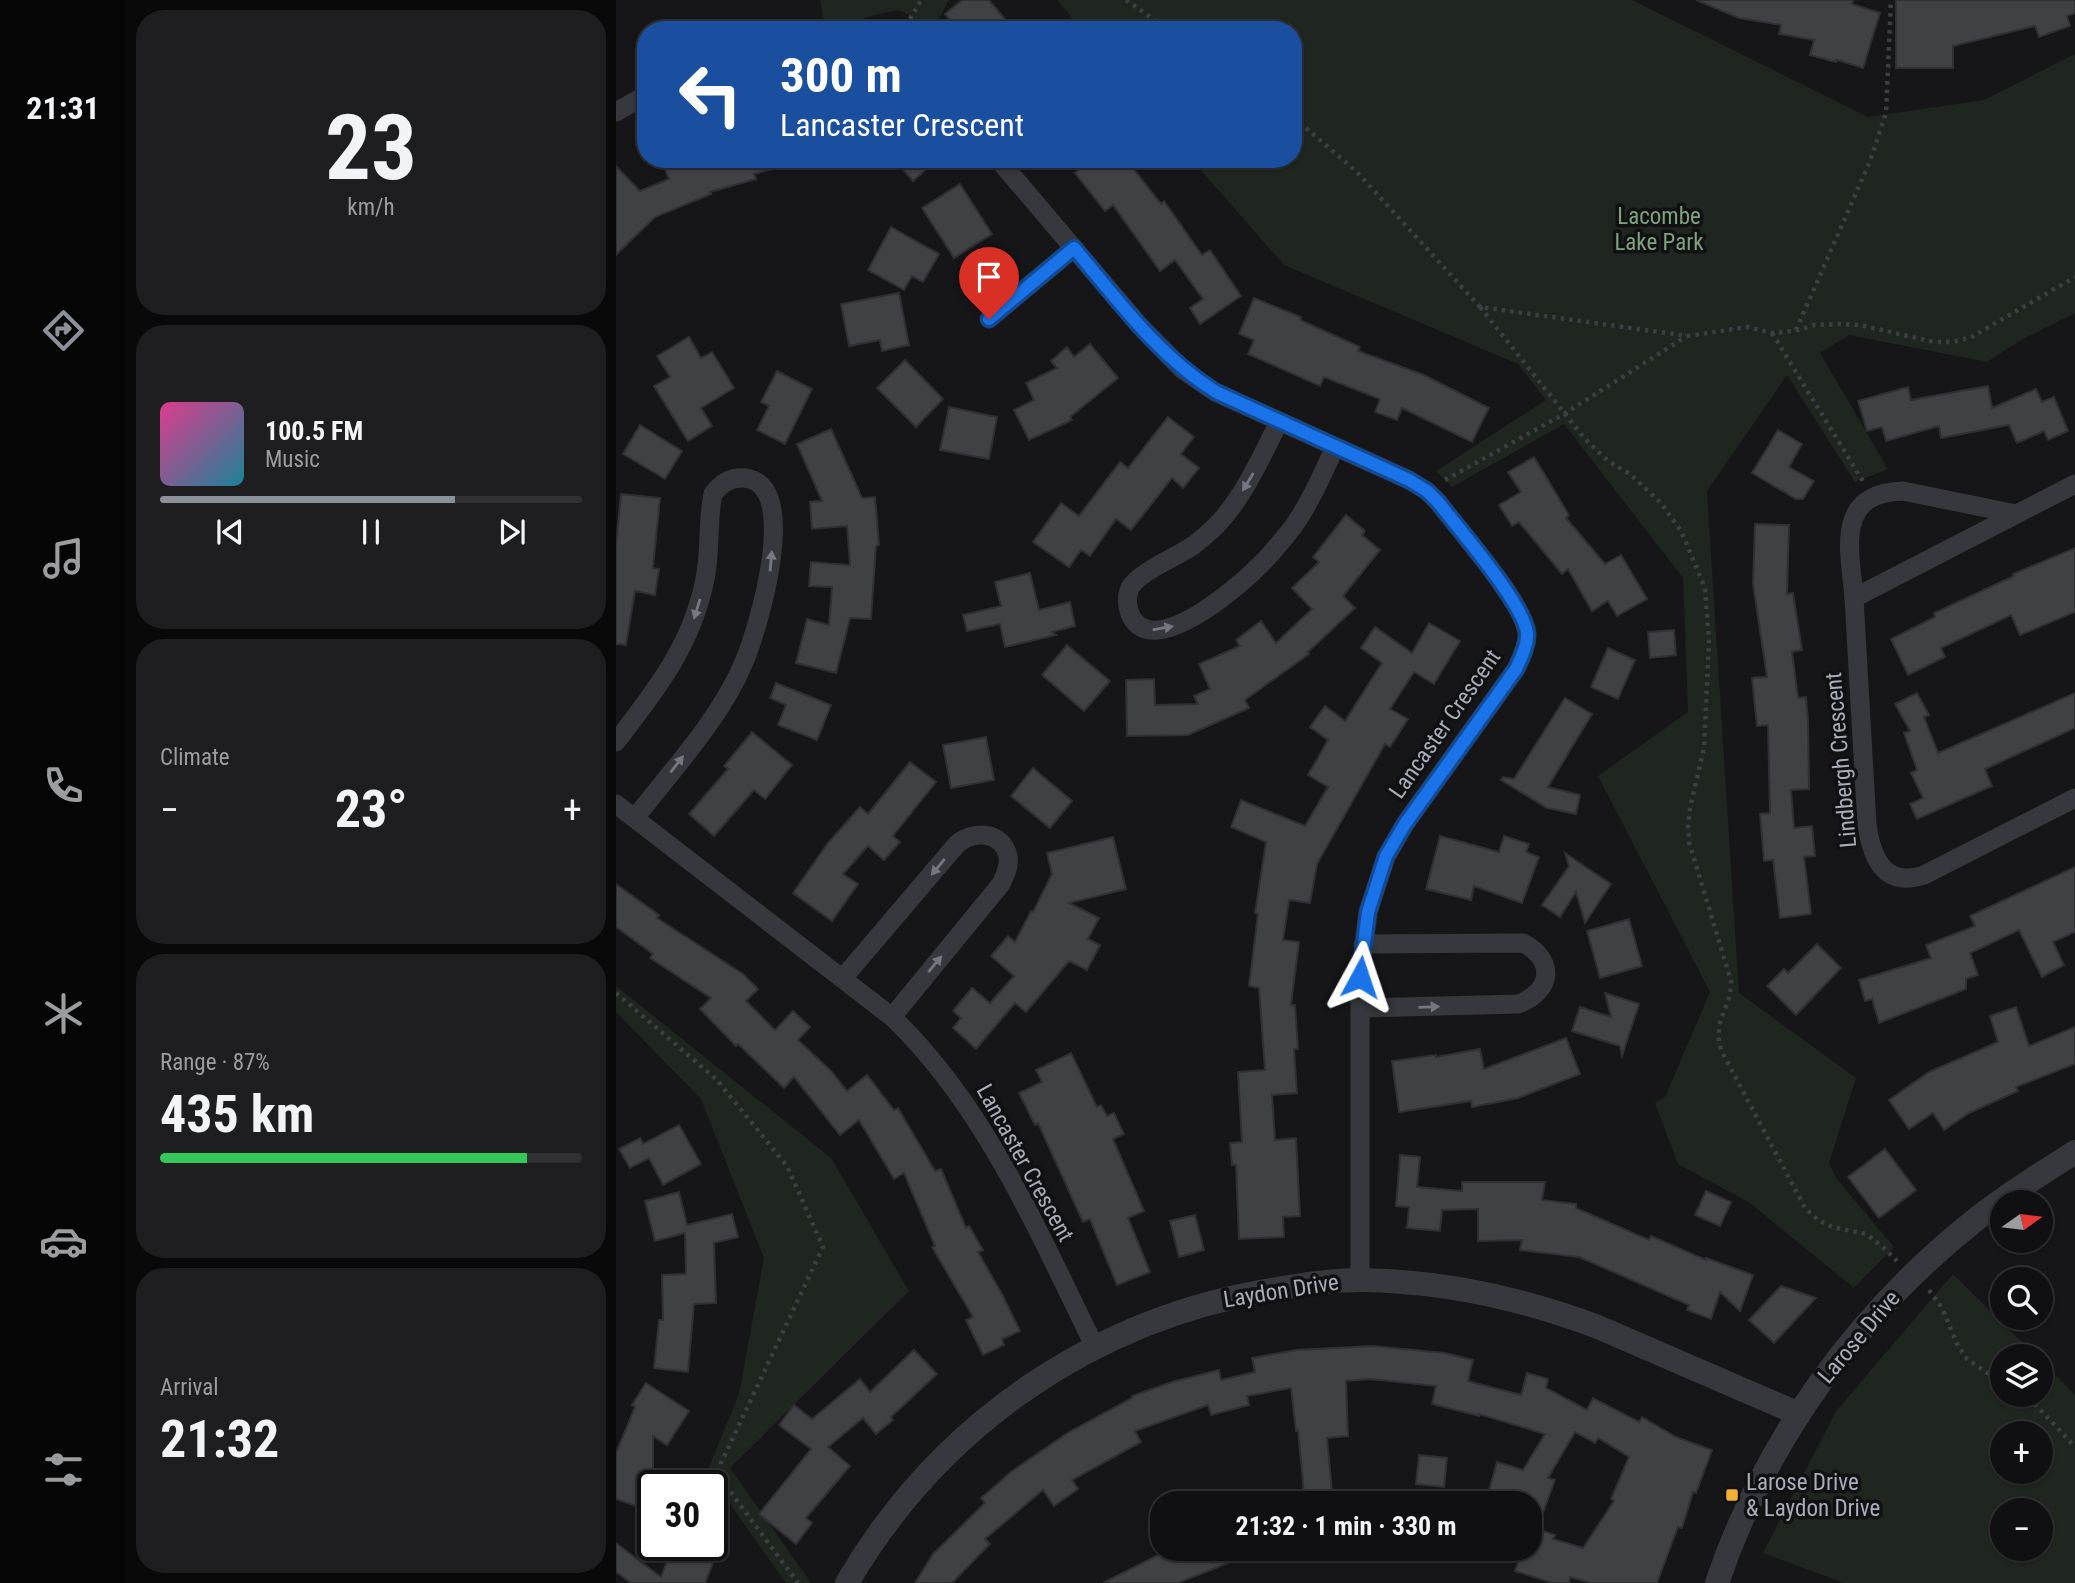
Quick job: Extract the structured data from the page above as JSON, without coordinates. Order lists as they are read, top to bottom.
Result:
{
  "streets": {
    "street": [
      "Lancaster Crescent",
      "Lindbergh Crescent",
      "Laydon Drive",
      "Larose Drive"
    ]
  },
  "crossings": [
    ["Lancaster Crescent", "Laydon Drive"],
    ["Laydon Drive", "Larose Drive"]
  ],
  "parks": ["Lacombe Lake Park"],
  "places": {
    "transit": ["Larose Drive & Laydon Drive"]
  },
  "north": "right",
  "page": {
    "tabs": "21:31",
    "tile": [
      ["23", "km/h"],
      "Climate",
      ["Range · 87%", "435 km"],
      ["Arrival", "21:32"]
    ],
    "turn": ["300 m", "Lancaster Crescent"],
    "song": ["100.5 FM", "Music"],
    "heat": ["−", "23°", "+"],
    "map_buttons": ["+", "−"],
    "limit": "30",
    "trip": "21:32 · 1 min · 330 m"
  }
}
